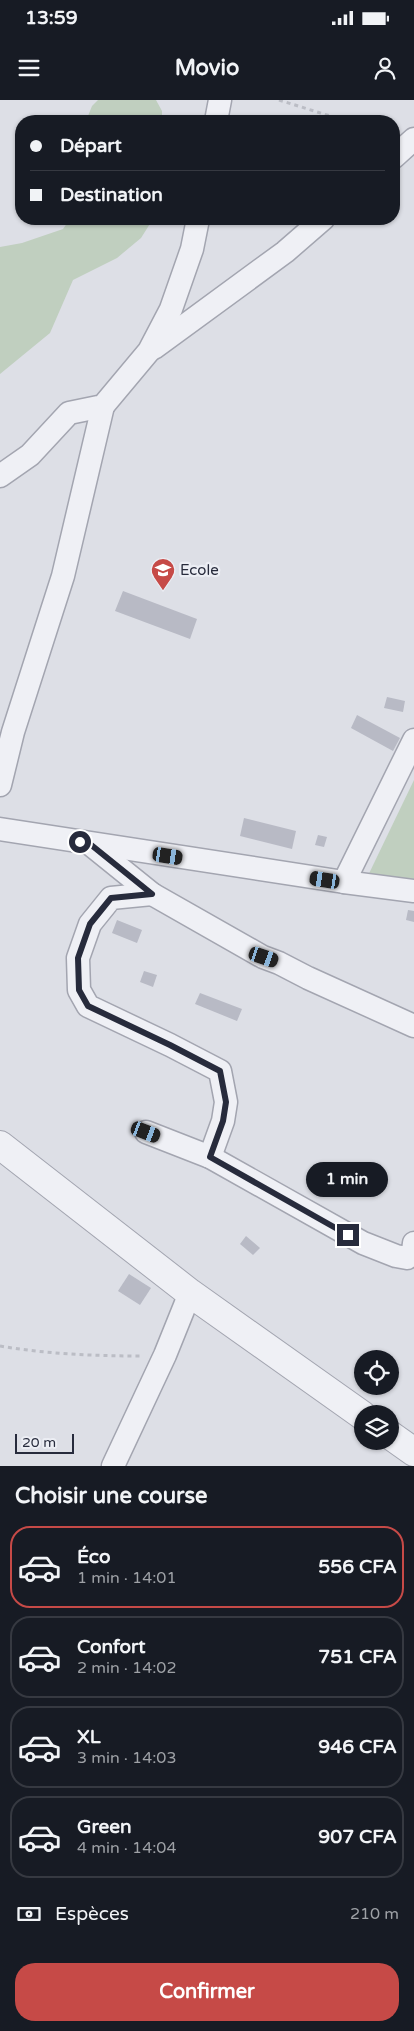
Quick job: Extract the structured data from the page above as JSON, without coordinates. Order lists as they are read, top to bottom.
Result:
{
  "places": {
    "school or university": ["Ecole"]
  },
  "scale_bar": "20 m",
  "page": {
    "status": "13:59",
    "header": "Movio",
    "banner": ["Départ", "Destination"],
    "bubble": "1 min",
    "scale": "20 m",
    "heading": "Choisir une course",
    "list": [
      {
        "name": "Éco",
        "note": "1 min · 14:01",
        "value": "556 CFA"
      },
      {
        "name": "Confort",
        "note": "2 min · 14:02",
        "value": "751 CFA"
      },
      {
        "name": "XL",
        "note": "3 min · 14:03",
        "value": "946 CFA"
      },
      {
        "name": "Green",
        "note": "4 min · 14:04",
        "value": "907 CFA"
      }
    ],
    "pay": ["Espèces", "210 m"],
    "buttons": "Confirmer"
  }
}
